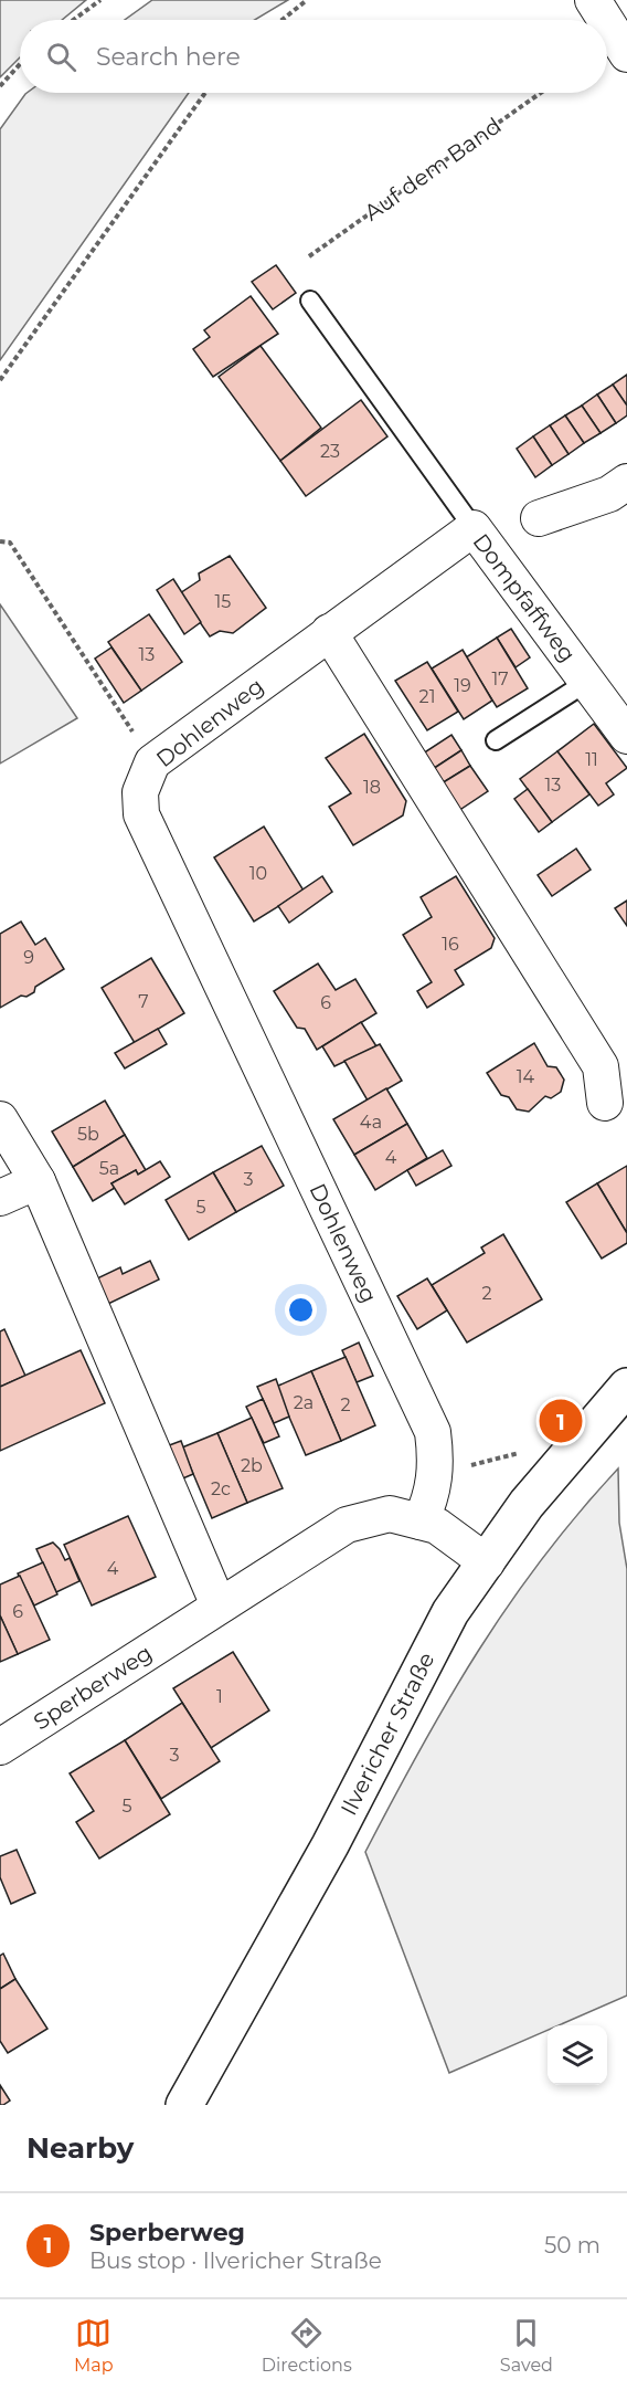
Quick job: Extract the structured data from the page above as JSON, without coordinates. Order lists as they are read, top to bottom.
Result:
{
  "streets": {
    "street": [
      "Dompfaffweg",
      "Dohlenweg",
      "Sperberweg",
      "Ilvericher Straße"
    ],
    "path": ["Auf dem Band"]
  },
  "crossings": [
    ["Dompfaffweg", "Dohlenweg"],
    ["Dohlenweg", "Sperberweg"],
    ["Sperberweg", "Ilvericher Straße"]
  ],
  "house_numbers": [
    "23",
    "15",
    "13",
    "17",
    "19",
    "21",
    "11",
    "13",
    "18",
    "10",
    "16",
    "9",
    "7",
    "6",
    "14",
    "4a",
    "5b",
    "4",
    "5a",
    "3",
    "5",
    "2",
    "2a",
    "2",
    "2b",
    "2c",
    "4",
    "6",
    "1",
    "3",
    "5"
  ],
  "page": {
    "search": "Search here",
    "pins": "1",
    "heading": "Nearby",
    "list": [
      {
        "mark": "1",
        "name": "Sperberweg",
        "note": "Bus stop · Ilvericher Straße",
        "value": "50 m"
      }
    ],
    "nav": ["Map", "Directions", "Saved"]
  }
}
